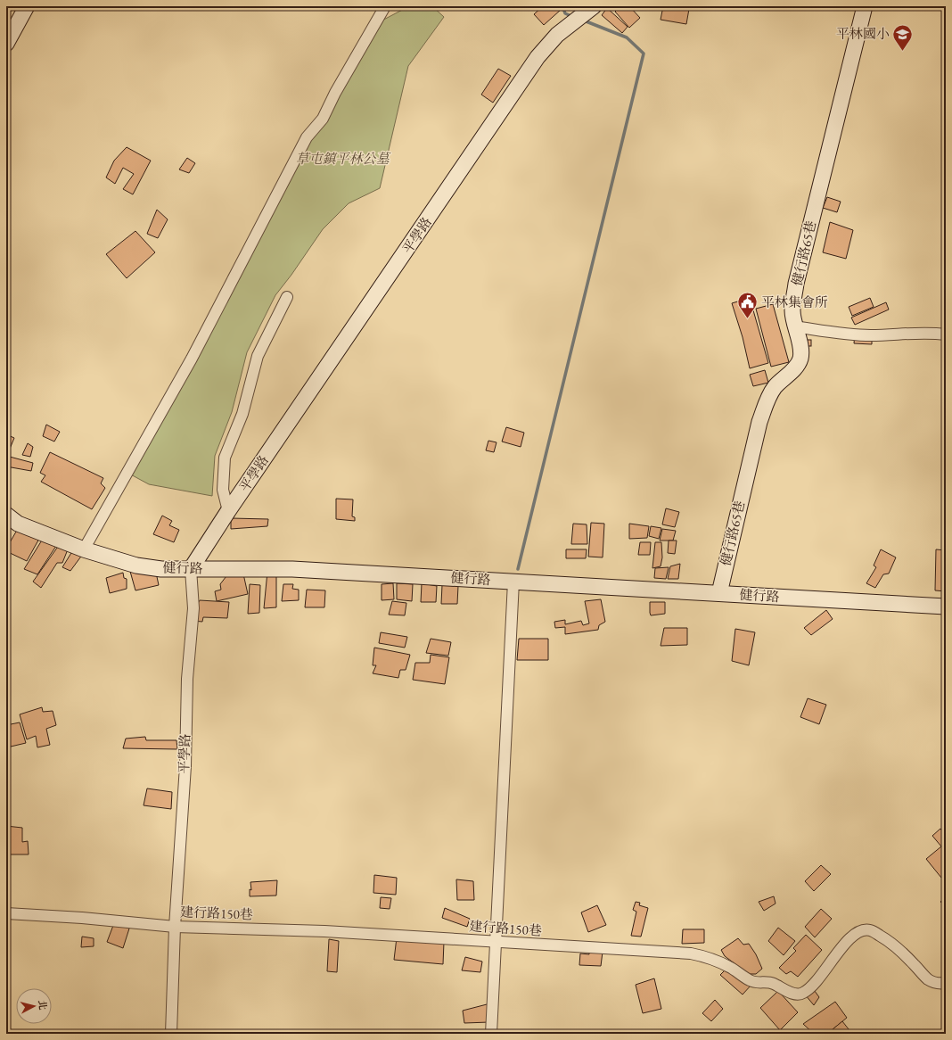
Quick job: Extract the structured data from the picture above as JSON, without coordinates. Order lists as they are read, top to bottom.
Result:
{
  "streets": {
    "street": [
      "平學路",
      "健行路65巷",
      "健行路",
      "建行路150巷"
    ]
  },
  "crossings": [
    ["平學路", "健行路"],
    ["平學路", "建行路150巷"],
    ["健行路65巷", "健行路"]
  ],
  "parks": ["草屯鎮平林公墓"],
  "places": {
    "school or university": ["平林國小"],
    "public building": ["平林集會所"]
  },
  "north": "right"
}
